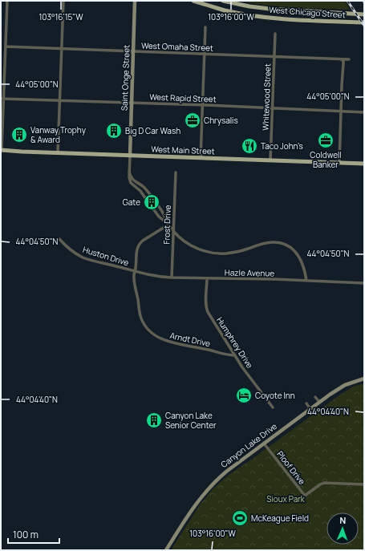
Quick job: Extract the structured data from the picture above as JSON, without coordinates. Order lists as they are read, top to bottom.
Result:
{
  "streets": {
    "main road": ["West Chicago Street", "West Main Street"],
    "street": [
      "West Omaha Street",
      "Saint Onge Street",
      "Whitewood Street",
      "West Rapid Street",
      "Frost Drive",
      "Huston Drive",
      "Hazle Avenue",
      "Arndt Drive",
      "Humphrey Drive",
      "Canyon Lake Drive",
      "Ploof Drive"
    ]
  },
  "crossings": [
    ["West Omaha Street", "Saint Onge Street"],
    ["West Omaha Street", "Whitewood Street"],
    ["Saint Onge Street", "West Rapid Street"],
    ["Saint Onge Street", "West Main Street"],
    ["Whitewood Street", "West Rapid Street"],
    ["Whitewood Street", "West Main Street"],
    ["Frost Drive", "Hazle Avenue"],
    ["Huston Drive", "Hazle Avenue"],
    ["Huston Drive", "Arndt Drive"],
    ["Hazle Avenue", "Arndt Drive"],
    ["Hazle Avenue", "Humphrey Drive"],
    ["Arndt Drive", "Humphrey Drive"],
    ["Canyon Lake Drive", "Ploof Drive"]
  ],
  "parks": ["Sioux Park"],
  "places": {
    "office": ["Chrysalis", "Coldwell Banker"],
    "building": [
      "Big D Car Wash",
      "Vanway Trophy & Award",
      "Gate",
      "Canyon Lake Senior Center"
    ],
    "restaurant": ["Taco John's"],
    "hotel": ["Coyote Inn"],
    "sports": ["McKeague Field"]
  },
  "scale_bar": "100 m",
  "north": "top",
  "coordinates": [
    "103°16'15\"W",
    "103°16'00\"W",
    "44°05'00\"N",
    "44°04'50\"N",
    "44°04'40\"N"
  ]
}
